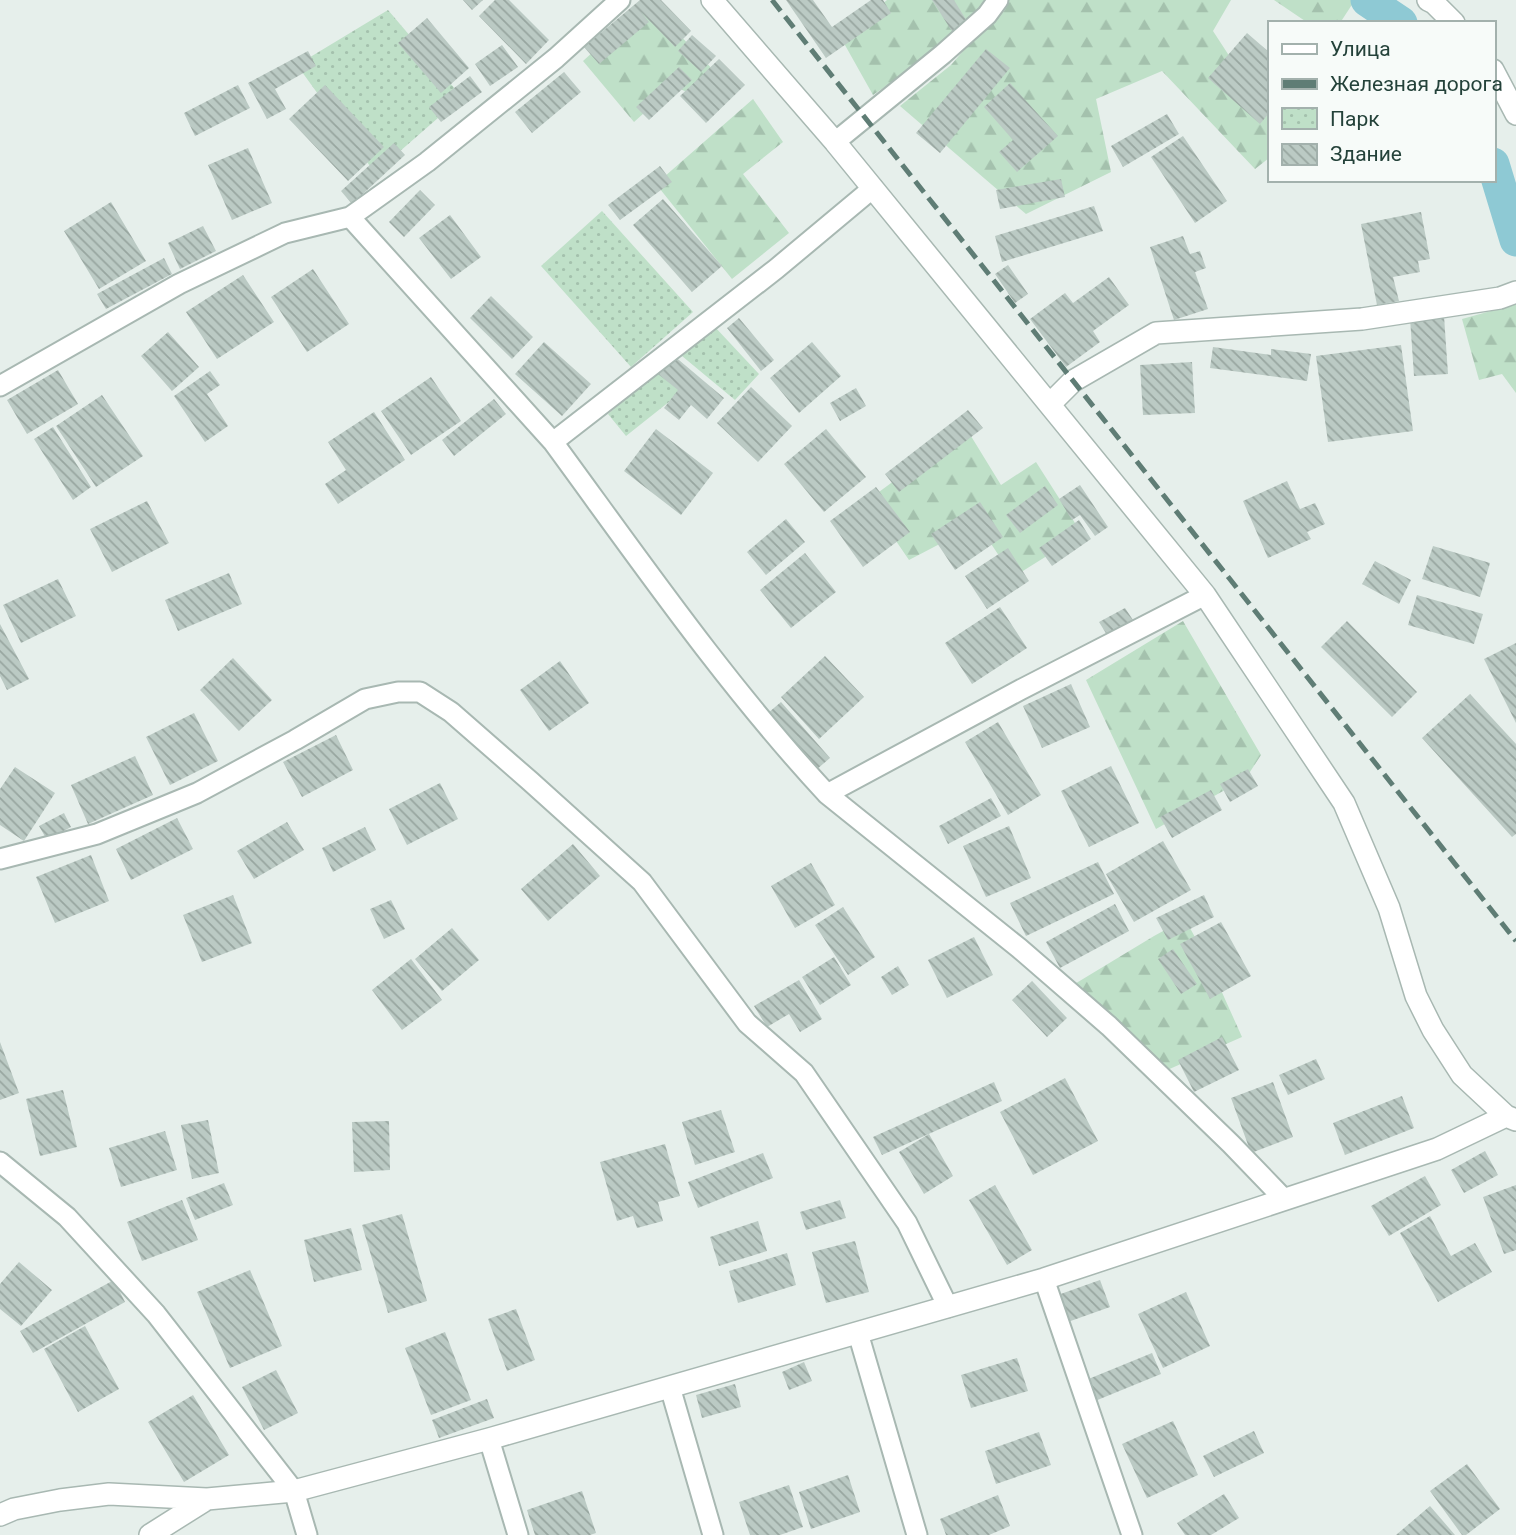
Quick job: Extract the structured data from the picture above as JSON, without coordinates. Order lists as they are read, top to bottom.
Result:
{
  "legend": [
    "Улица",
    "Железная дорога",
    "Парк",
    "Здание"
  ]
}
